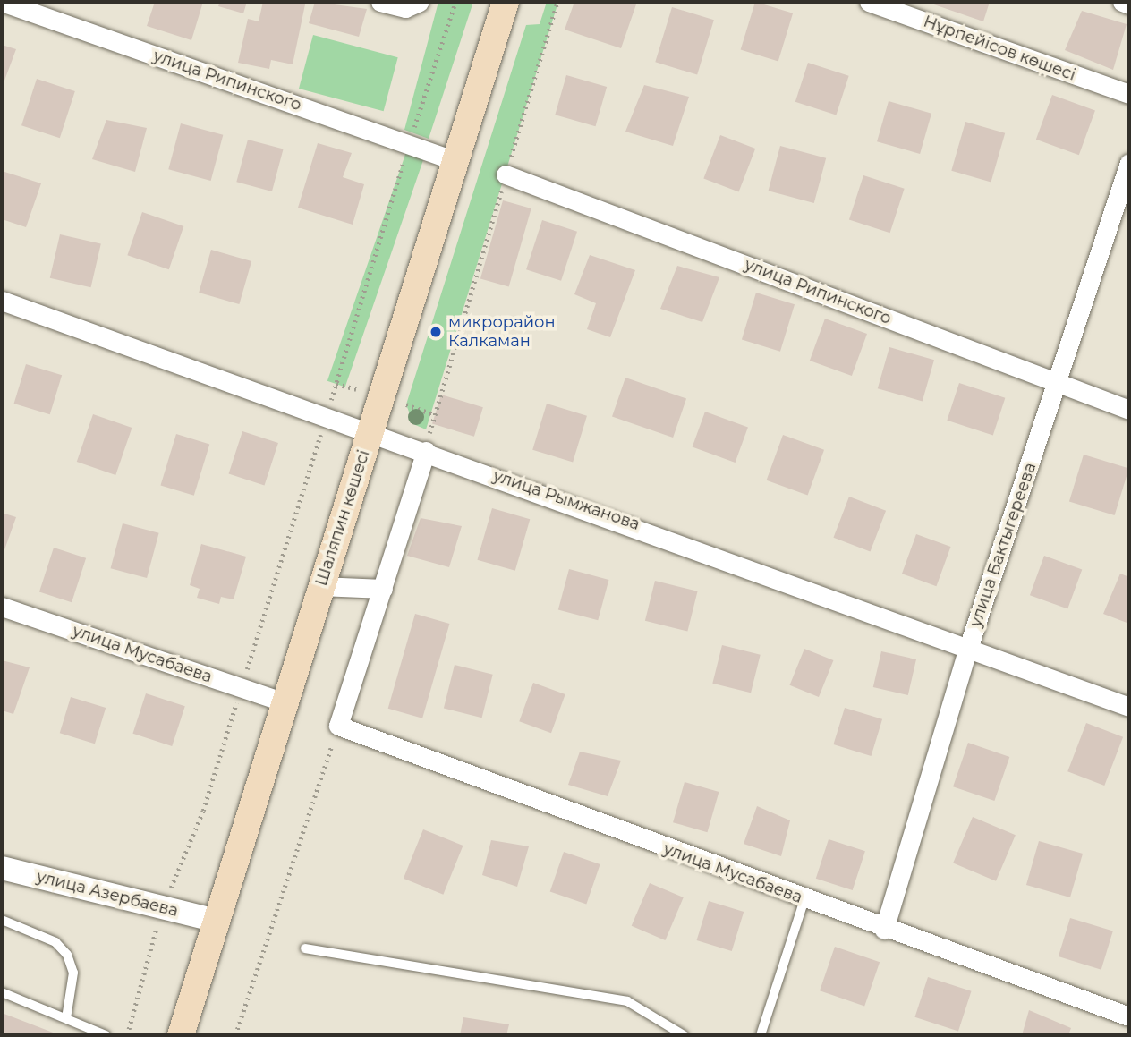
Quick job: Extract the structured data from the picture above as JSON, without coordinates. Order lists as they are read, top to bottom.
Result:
{
  "streets": {
    "main road": ["Шаляпин көшесі"],
    "street": [
      "Нұрпейісов көшесі",
      "улица Рипинского",
      "улица Рымжанова",
      "улица Бактыгереева",
      "улица Мусабаева",
      "улица Азербаева"
    ]
  },
  "crossings": [
    ["улица Рипинского", "Шаляпин көшесі"],
    ["улица Рипинского", "улица Бактыгереева"],
    ["улица Рымжанова", "Шаляпин көшесі"],
    ["улица Рымжанова", "улица Бактыгереева"],
    ["Шаляпин көшесі", "улица Мусабаева"],
    ["Шаляпин көшесі", "улица Азербаева"],
    ["улица Бактыгереева", "улица Мусабаева"]
  ],
  "places": ["микрорайон Калкаман"]
}
